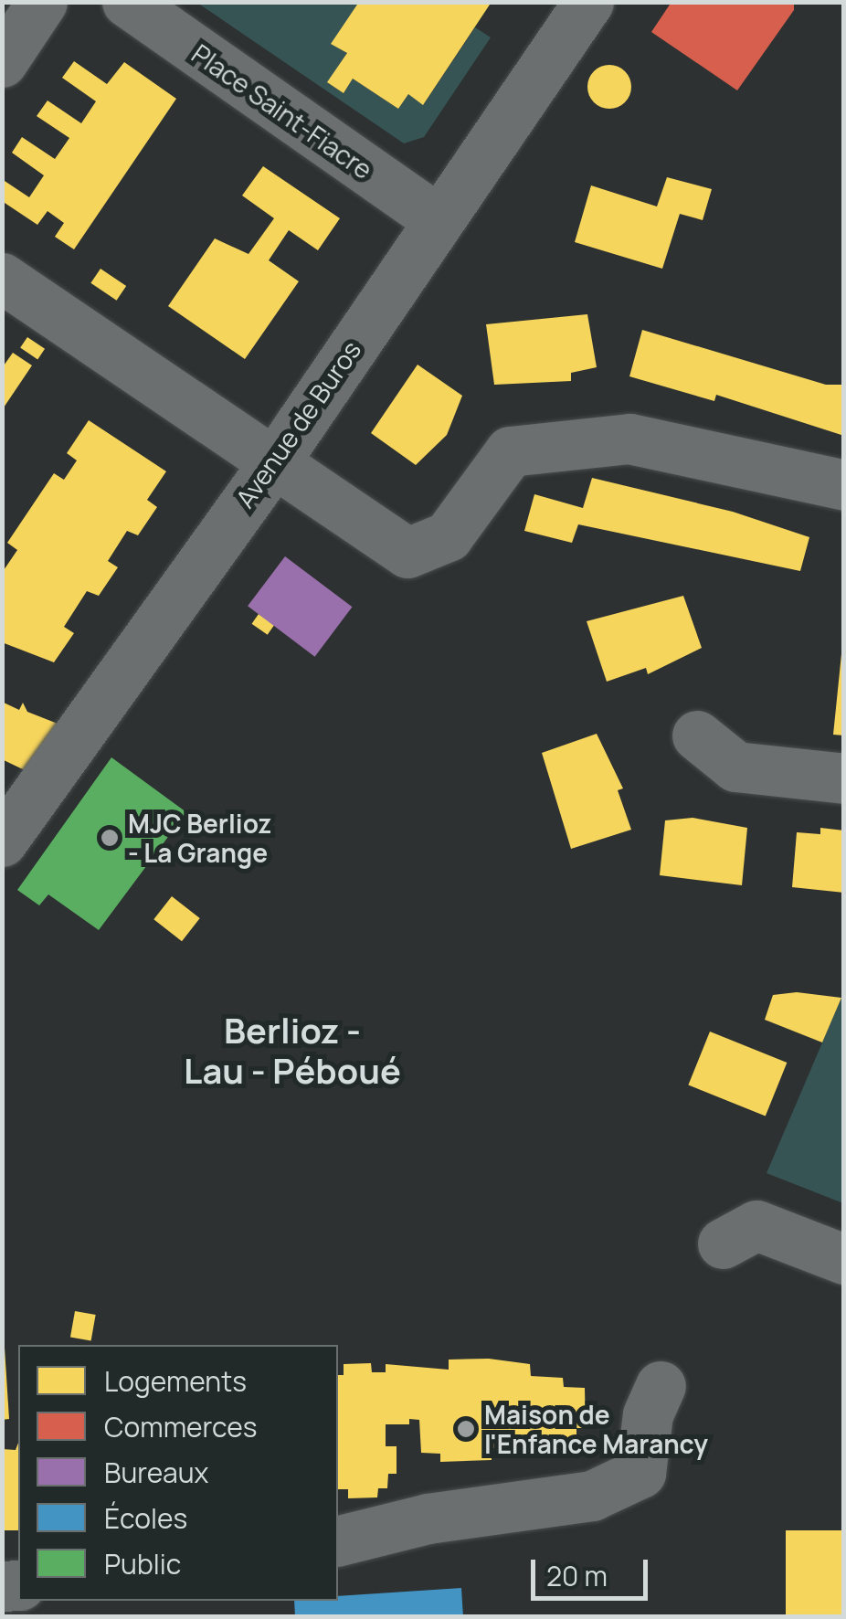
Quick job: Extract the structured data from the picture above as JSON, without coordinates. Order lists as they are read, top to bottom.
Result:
{
  "streets": {
    "street": ["Place Saint-Fiacre", "Avenue de Buros"]
  },
  "crossings": [
    ["Place Saint-Fiacre", "Avenue de Buros"]
  ],
  "districts": ["Berlioz - Lau - Péboué"],
  "places": ["MJC Berlioz - La Grange", "Maison de l'Enfance Marancy"],
  "legend": [
    "Logements",
    "Commerces",
    "Bureaux",
    "Écoles",
    "Public"
  ],
  "scale_bar": "20 m"
}
